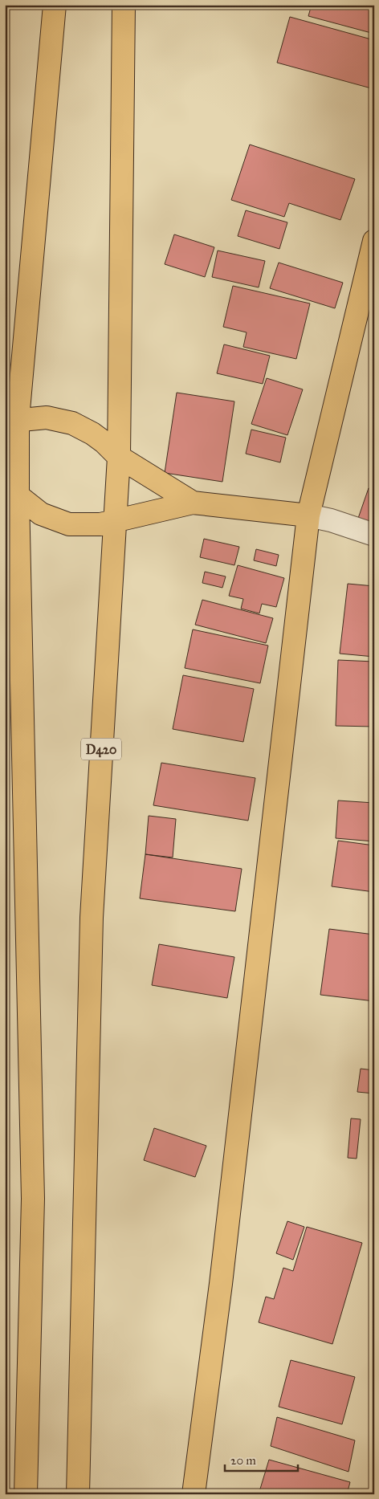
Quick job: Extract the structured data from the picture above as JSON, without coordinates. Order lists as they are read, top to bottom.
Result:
{
  "streets": {
    "main road": ["D420"]
  },
  "scale_bar": "20 m"
}
